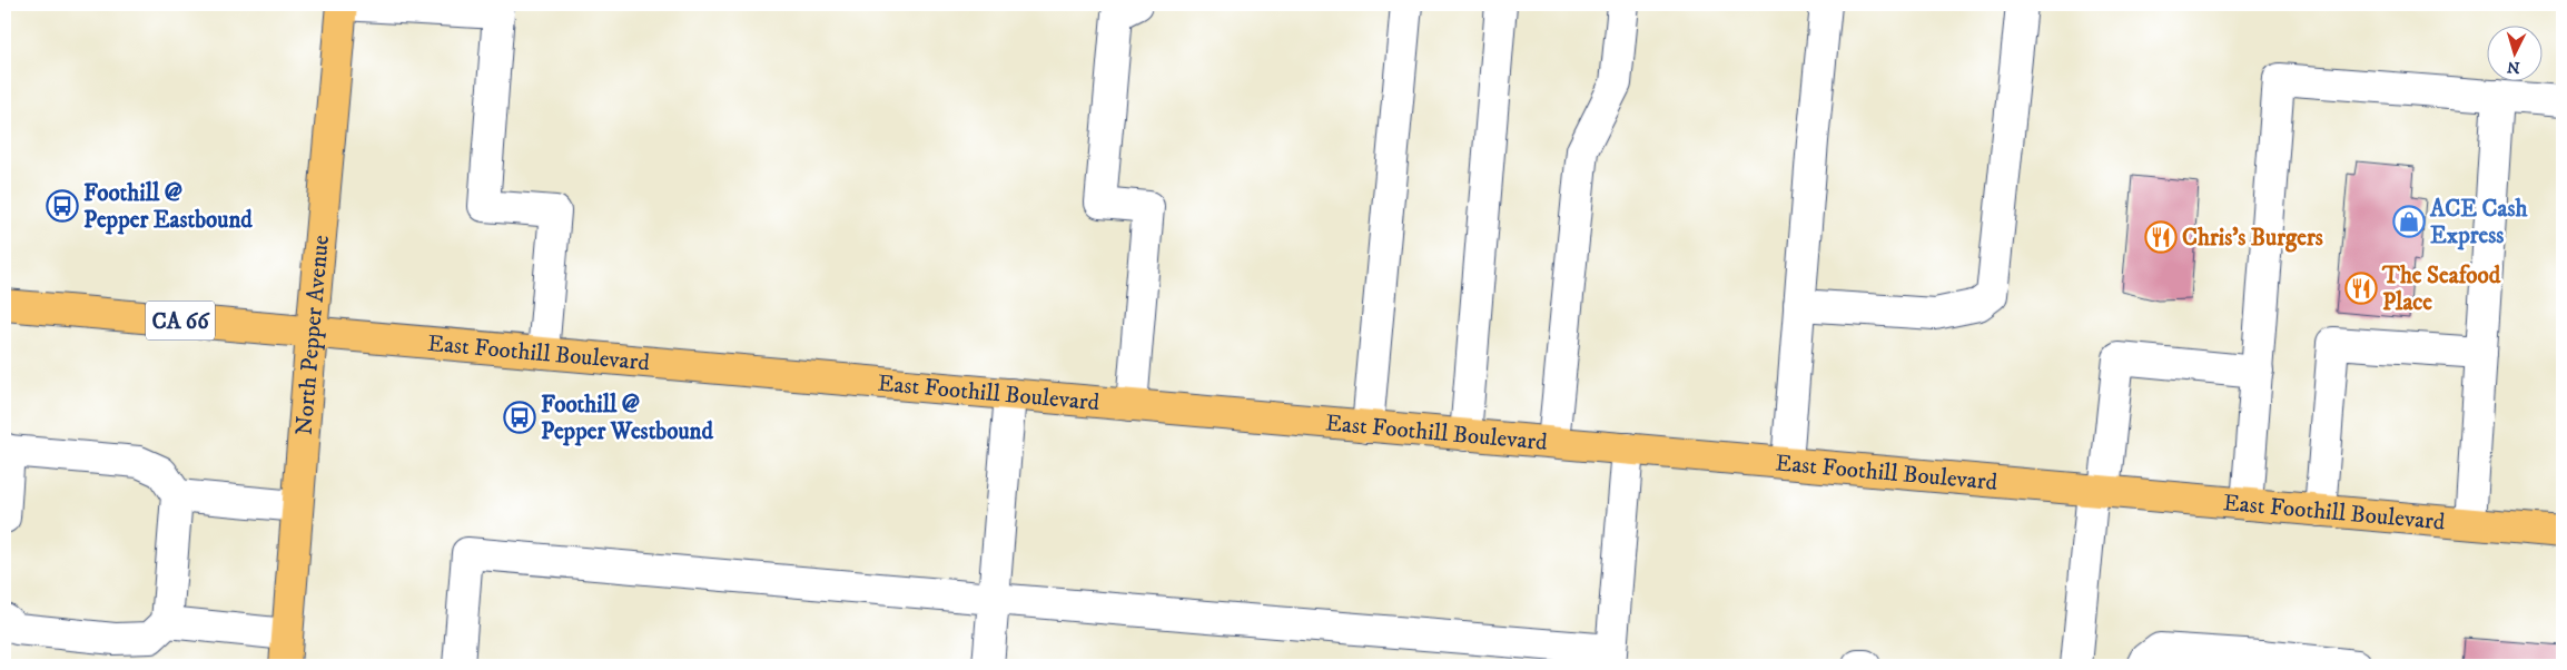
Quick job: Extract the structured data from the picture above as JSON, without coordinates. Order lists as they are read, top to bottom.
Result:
{
  "streets": {
    "main road": ["CA 66", "North Pepper Avenue", "East Foothill Boulevard"]
  },
  "crossings": [
    ["CA 66", "North Pepper Avenue"],
    ["CA 66", "East Foothill Boulevard"],
    ["North Pepper Avenue", "East Foothill Boulevard"]
  ],
  "places": {
    "bus stop": ["Foothill @ Pepper Eastbound", "Foothill @ Pepper Westbound"],
    "shop": ["ACE Cash Express"],
    "restaurant": ["Chris's Burgers", "The Seafood Place"]
  },
  "north": "bottom"
}
